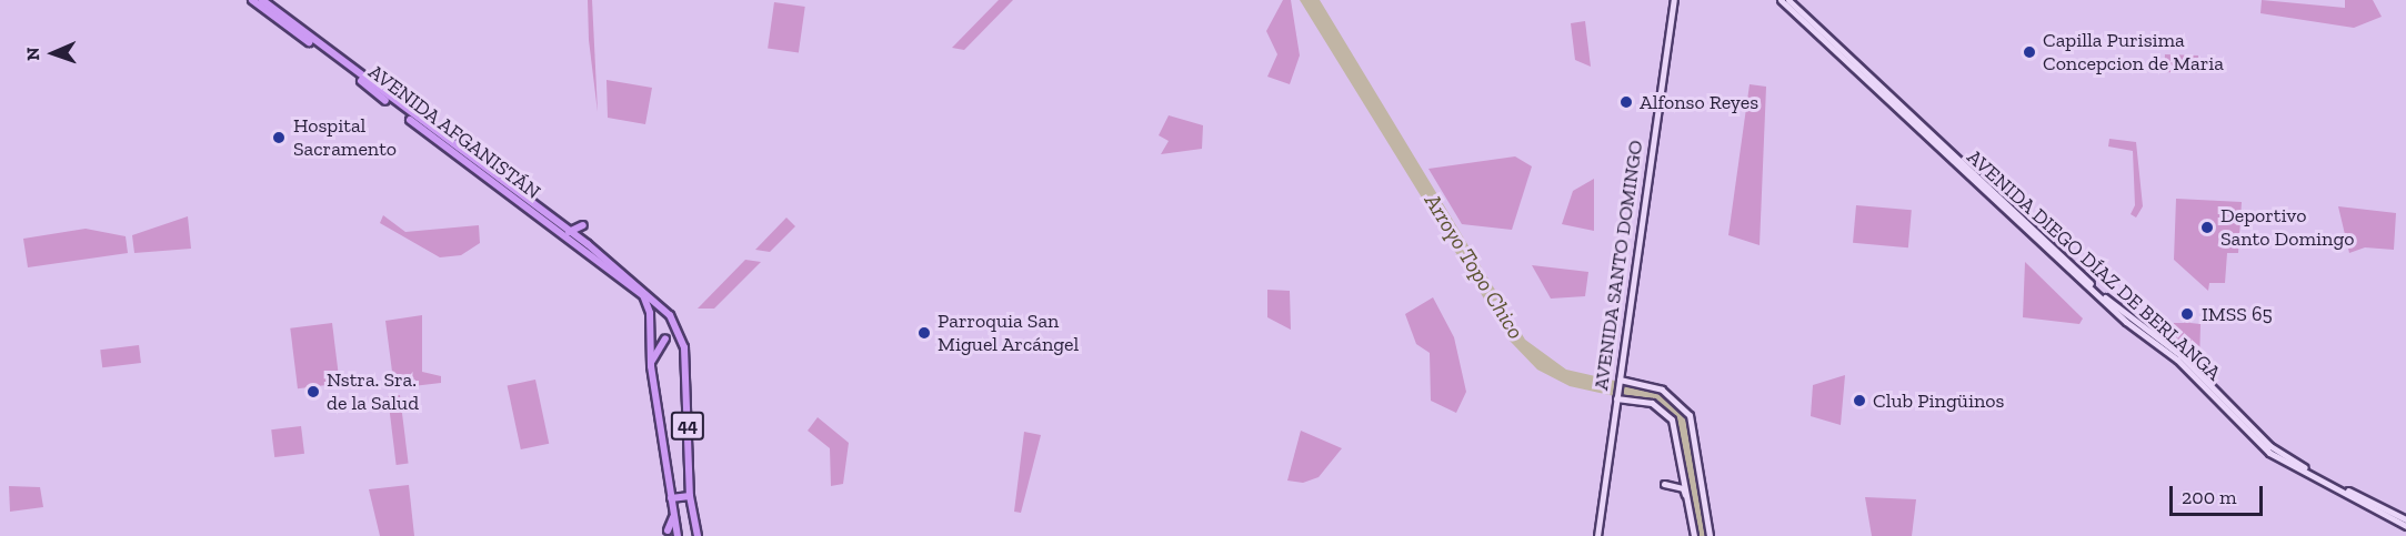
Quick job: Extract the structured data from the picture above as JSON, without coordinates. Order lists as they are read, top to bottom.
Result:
{
  "streets": {
    "main road": [
      "AVENIDA AFGANISTÁN",
      "AVENIDA SANTO DOMINGO",
      "AVENIDA DIEGO DÍAZ DE BERLANGA",
      "44"
    ]
  },
  "crossings": [
    ["AVENIDA AFGANISTÁN", "44"]
  ],
  "water": ["Arroyo Topo Chico"],
  "places": [
    "Capilla Purisima Concepcion de Maria",
    "Alfonso Reyes",
    "Hospital Sacramento",
    "Deportivo Santo Domingo",
    "IMSS 65",
    "Parroquia San Miguel Arcángel",
    "Nstra. Sra. de la Salud",
    "Club Pingüinos"
  ],
  "scale_bar": "200 m",
  "north": "left"
}
